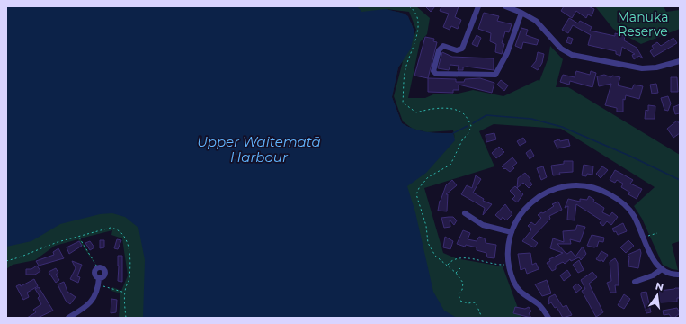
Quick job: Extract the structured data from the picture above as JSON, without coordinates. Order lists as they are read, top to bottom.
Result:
{
  "water": ["Upper Waitematā Harbour"],
  "parks": ["Manuka Reserve"],
  "north": "top"
}
